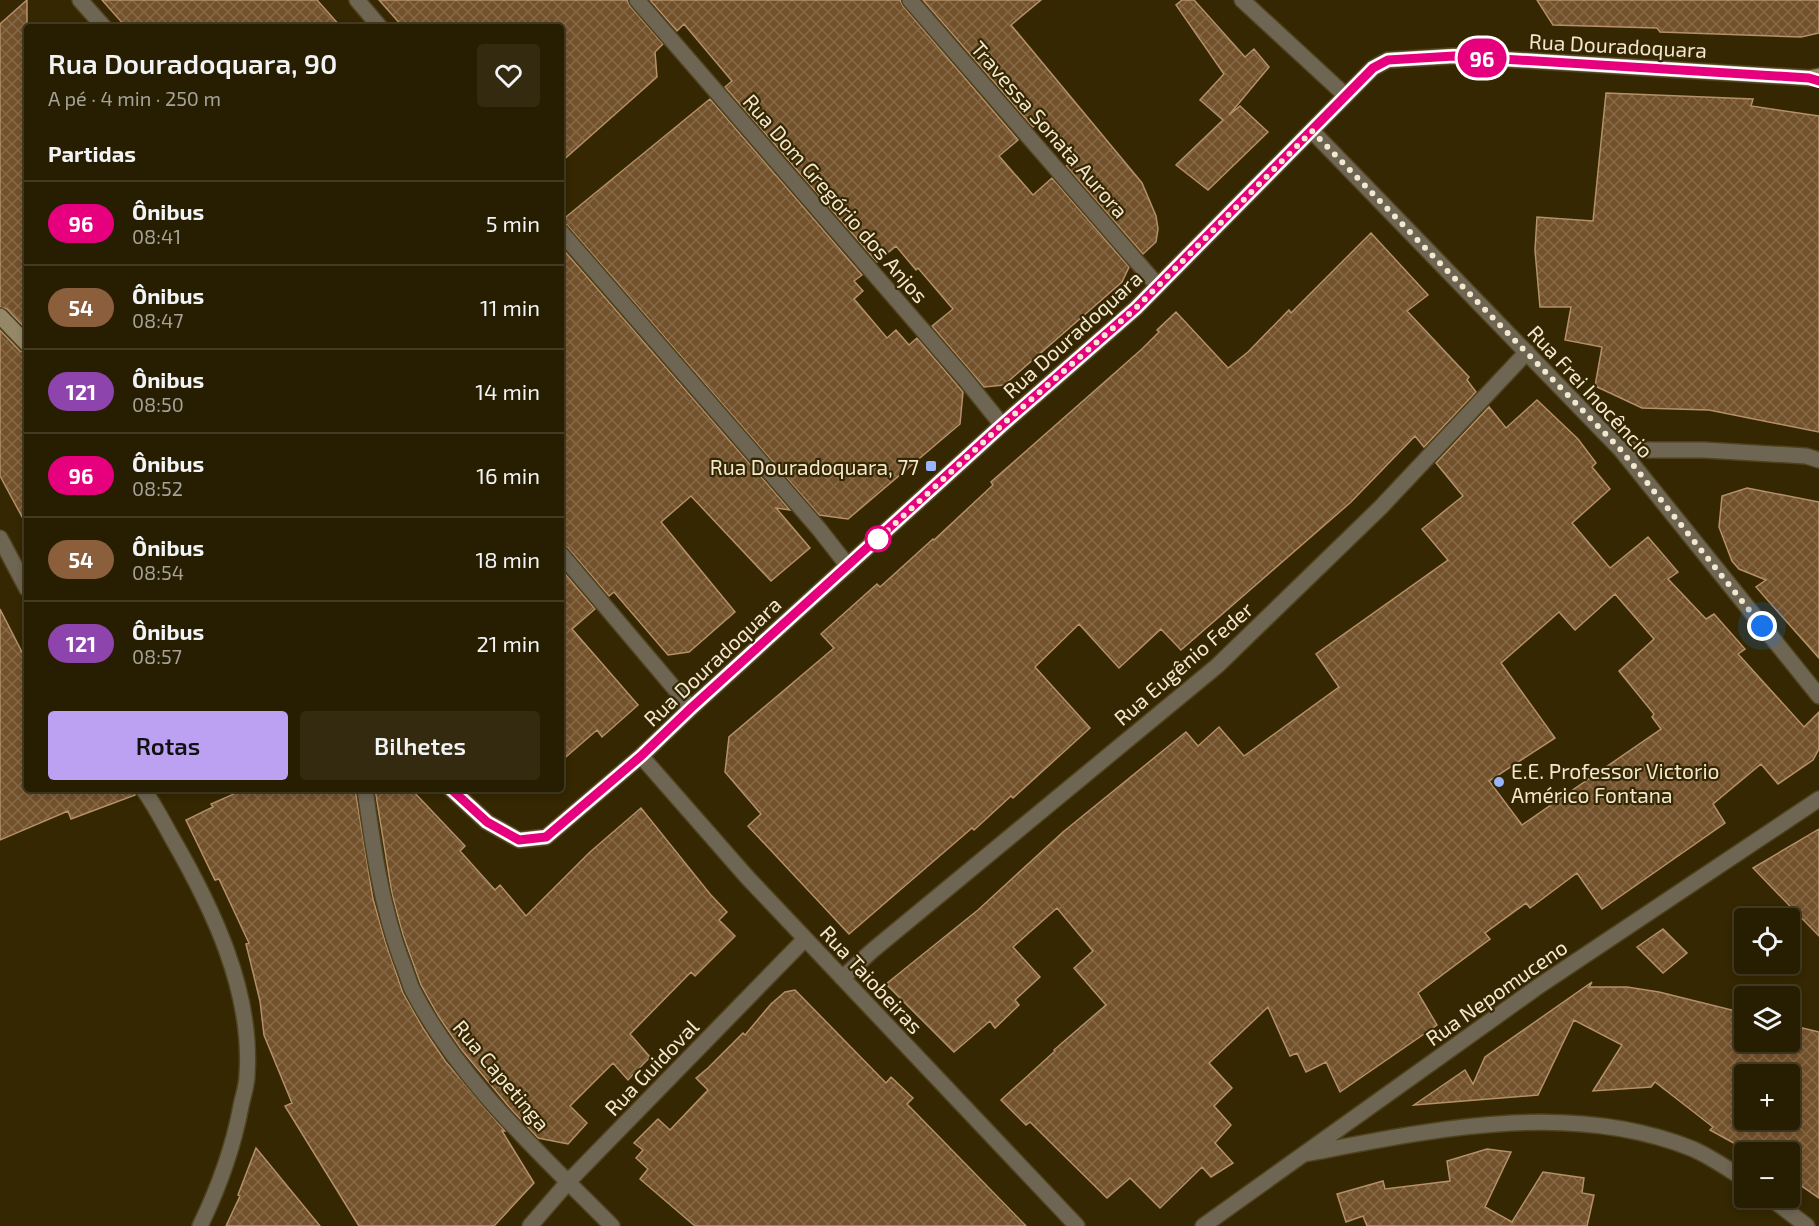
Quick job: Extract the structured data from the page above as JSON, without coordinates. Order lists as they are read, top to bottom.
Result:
{
  "streets": {
    "main road": ["Rua Douradoquara"],
    "street": [
      "Travessa Sonata Aurora",
      "Rua Dom Gregório dos Anjos",
      "Rua Frei Inocêncio",
      "Rua Eugênio Feder",
      "Rua Taiobeiras",
      "Rua Nepomuceno",
      "Rua Guidoval",
      "Rua Capetinga"
    ]
  },
  "crossings": [
    ["Rua Douradoquara", "Travessa Sonata Aurora"],
    ["Rua Douradoquara", "Rua Dom Gregório dos Anjos"],
    ["Rua Douradoquara", "Rua Frei Inocêncio"],
    ["Rua Douradoquara", "Rua Taiobeiras"],
    ["Rua Frei Inocêncio", "Rua Eugênio Feder"],
    ["Rua Eugênio Feder", "Rua Taiobeiras"],
    ["Rua Taiobeiras", "Rua Guidoval"],
    ["Rua Guidoval", "Rua Capetinga"]
  ],
  "places": {
    "transit": ["Rua Douradoquara, 77"],
    "other": ["E.E. Professor Victorio Américo Fontana"]
  },
  "lines": ["bus line 96"],
  "page": {
    "on_map": "96",
    "heading": [
      ["Rua Douradoquara, 90", "A pé · 4 min · 250 m"],
      "Partidas"
    ],
    "list": [
      {
        "mark": "96",
        "name": "Ônibus",
        "note": "08:41",
        "value": "5 min"
      },
      {
        "mark": "54",
        "name": "Ônibus",
        "note": "08:47",
        "value": "11 min"
      },
      {
        "mark": "121",
        "name": "Ônibus",
        "note": "08:50",
        "value": "14 min"
      },
      {
        "mark": "96",
        "name": "Ônibus",
        "note": "08:52",
        "value": "16 min"
      },
      {
        "mark": "54",
        "name": "Ônibus",
        "note": "08:54",
        "value": "18 min"
      },
      {
        "mark": "121",
        "name": "Ônibus",
        "note": "08:57",
        "value": "21 min"
      }
    ],
    "buttons": ["Rotas", "Bilhetes"],
    "map_buttons": ["+", "−"]
  }
}
